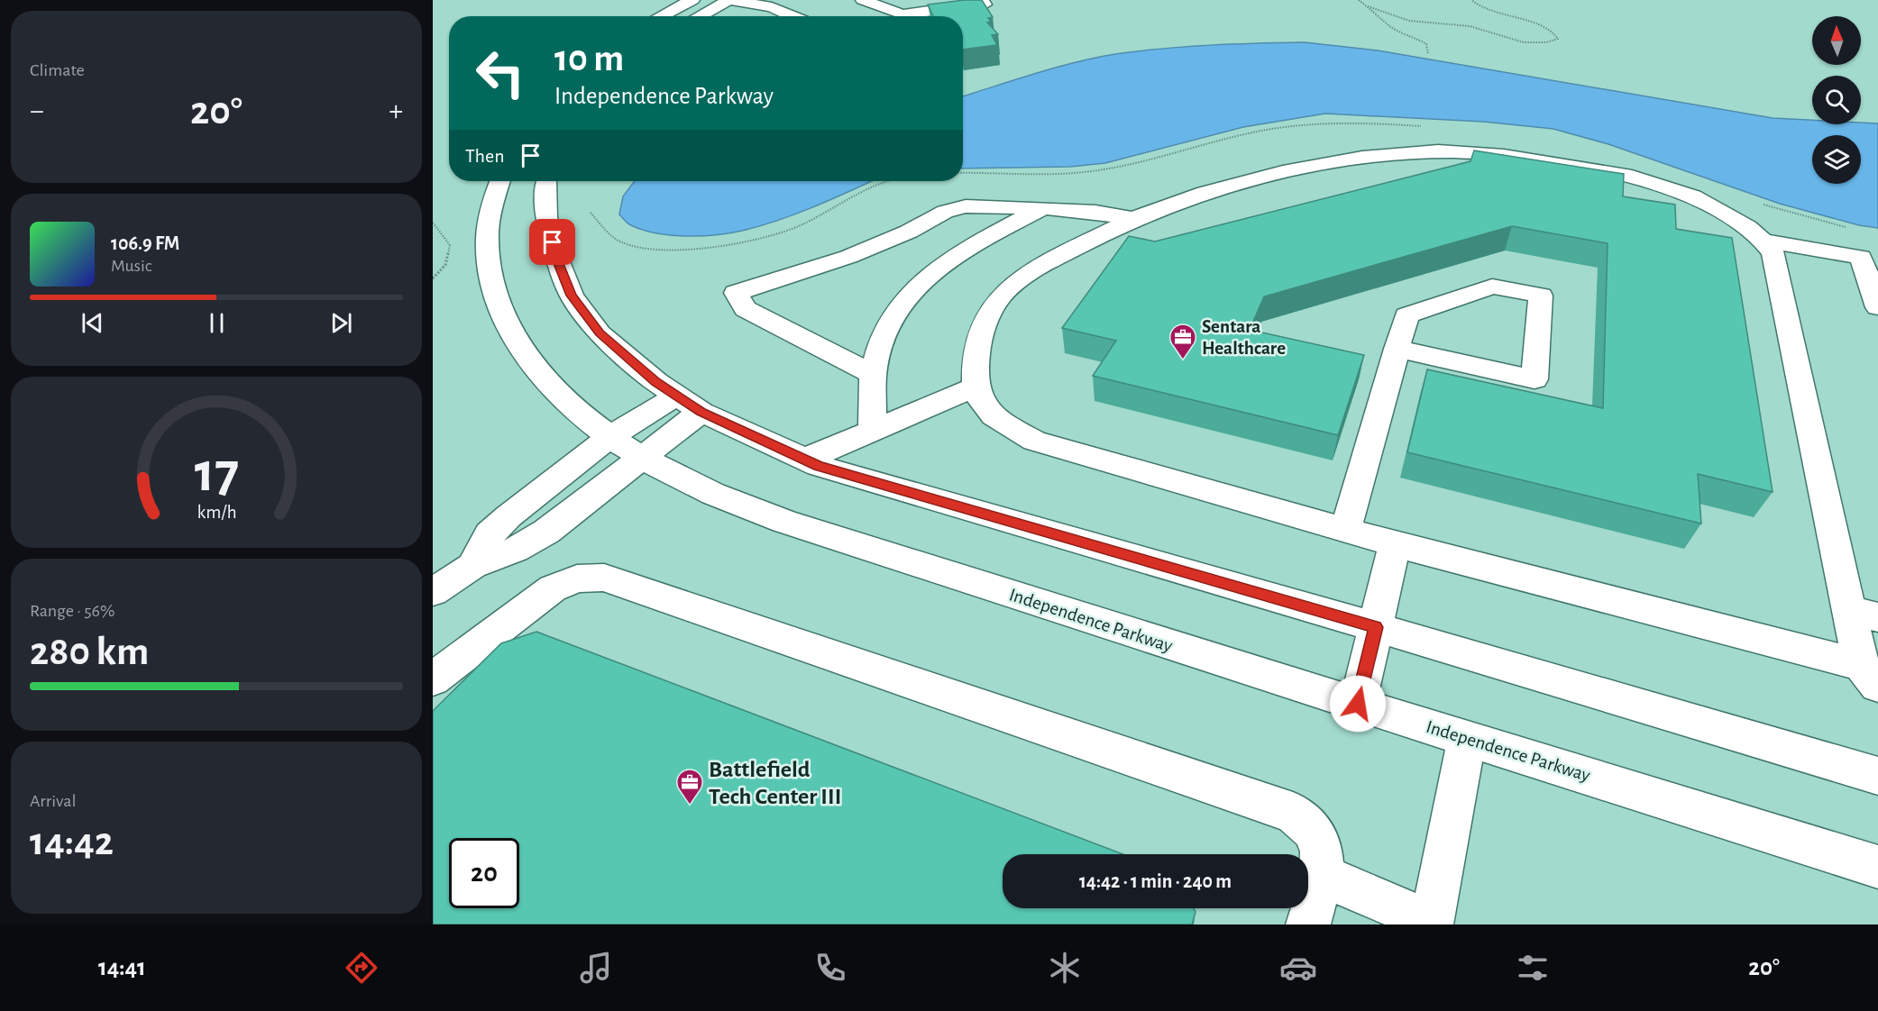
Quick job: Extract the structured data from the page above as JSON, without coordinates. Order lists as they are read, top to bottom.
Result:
{
  "streets": {
    "street": ["Independence Parkway"]
  },
  "places": {
    "office": ["Sentara Healthcare", "Battlefield Tech Center III"]
  },
  "north": "top",
  "page": {
    "tile": [
      "Climate",
      ["Range · 56%", "280 km"],
      ["Arrival", "14:42"]
    ],
    "turn": ["10 m", "Independence Parkway"],
    "heat": ["−", "20°", "+"],
    "then": "Then",
    "song": ["106.9 FM", "Music"],
    "limit": "20",
    "trip": "14:42 · 1 min · 240 m",
    "tabs": ["14:41", "20°"],
    "gauge": ["17", "km/h"]
  }
}
